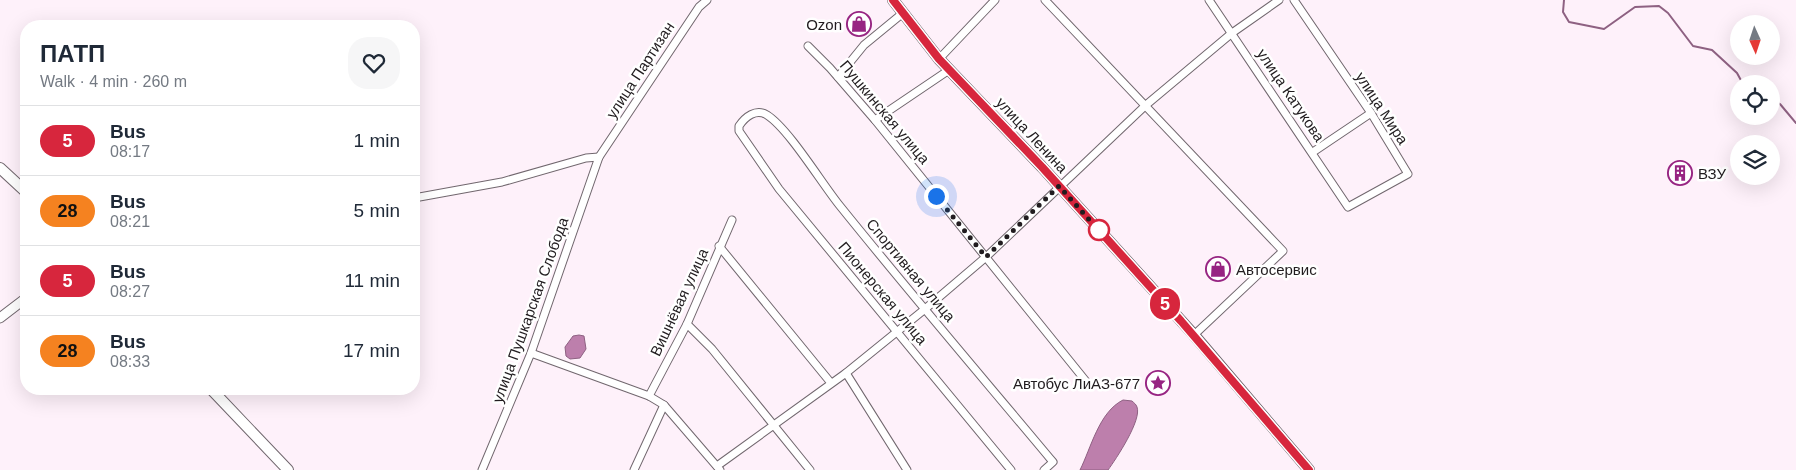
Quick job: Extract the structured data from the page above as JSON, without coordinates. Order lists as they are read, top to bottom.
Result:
{
  "streets": {
    "main road": ["улица Ленина"],
    "street": [
      "улица Партизан",
      "улица Катукова",
      "улица Мира",
      "Пушкинская улица",
      "Спортивная улица",
      "Пионерская улица",
      "Вишнёвая улица",
      "улица Пушкарская Слобода"
    ]
  },
  "crossings": [
    ["улица Партизан", "улица Пушкарская Слобода"],
    ["улица Катукова", "улица Мира"],
    ["Спортивная улица", "Пионерская улица"]
  ],
  "places": {
    "shop": ["Ozon", "Автосервис"],
    "building": ["ВЗУ"],
    "place": ["Автобус ЛиАЗ-677"]
  },
  "lines": ["bus line 5"],
  "north": "bottom",
  "page": {
    "on_map": "5",
    "heading": ["ПАТП", "Walk · 4 min · 260 m"],
    "list": [
      {
        "mark": "5",
        "name": "Bus",
        "note": "08:17",
        "value": "1 min"
      },
      {
        "mark": "28",
        "name": "Bus",
        "note": "08:21",
        "value": "5 min"
      },
      {
        "mark": "5",
        "name": "Bus",
        "note": "08:27",
        "value": "11 min"
      },
      {
        "mark": "28",
        "name": "Bus",
        "note": "08:33",
        "value": "17 min"
      }
    ]
  }
}
